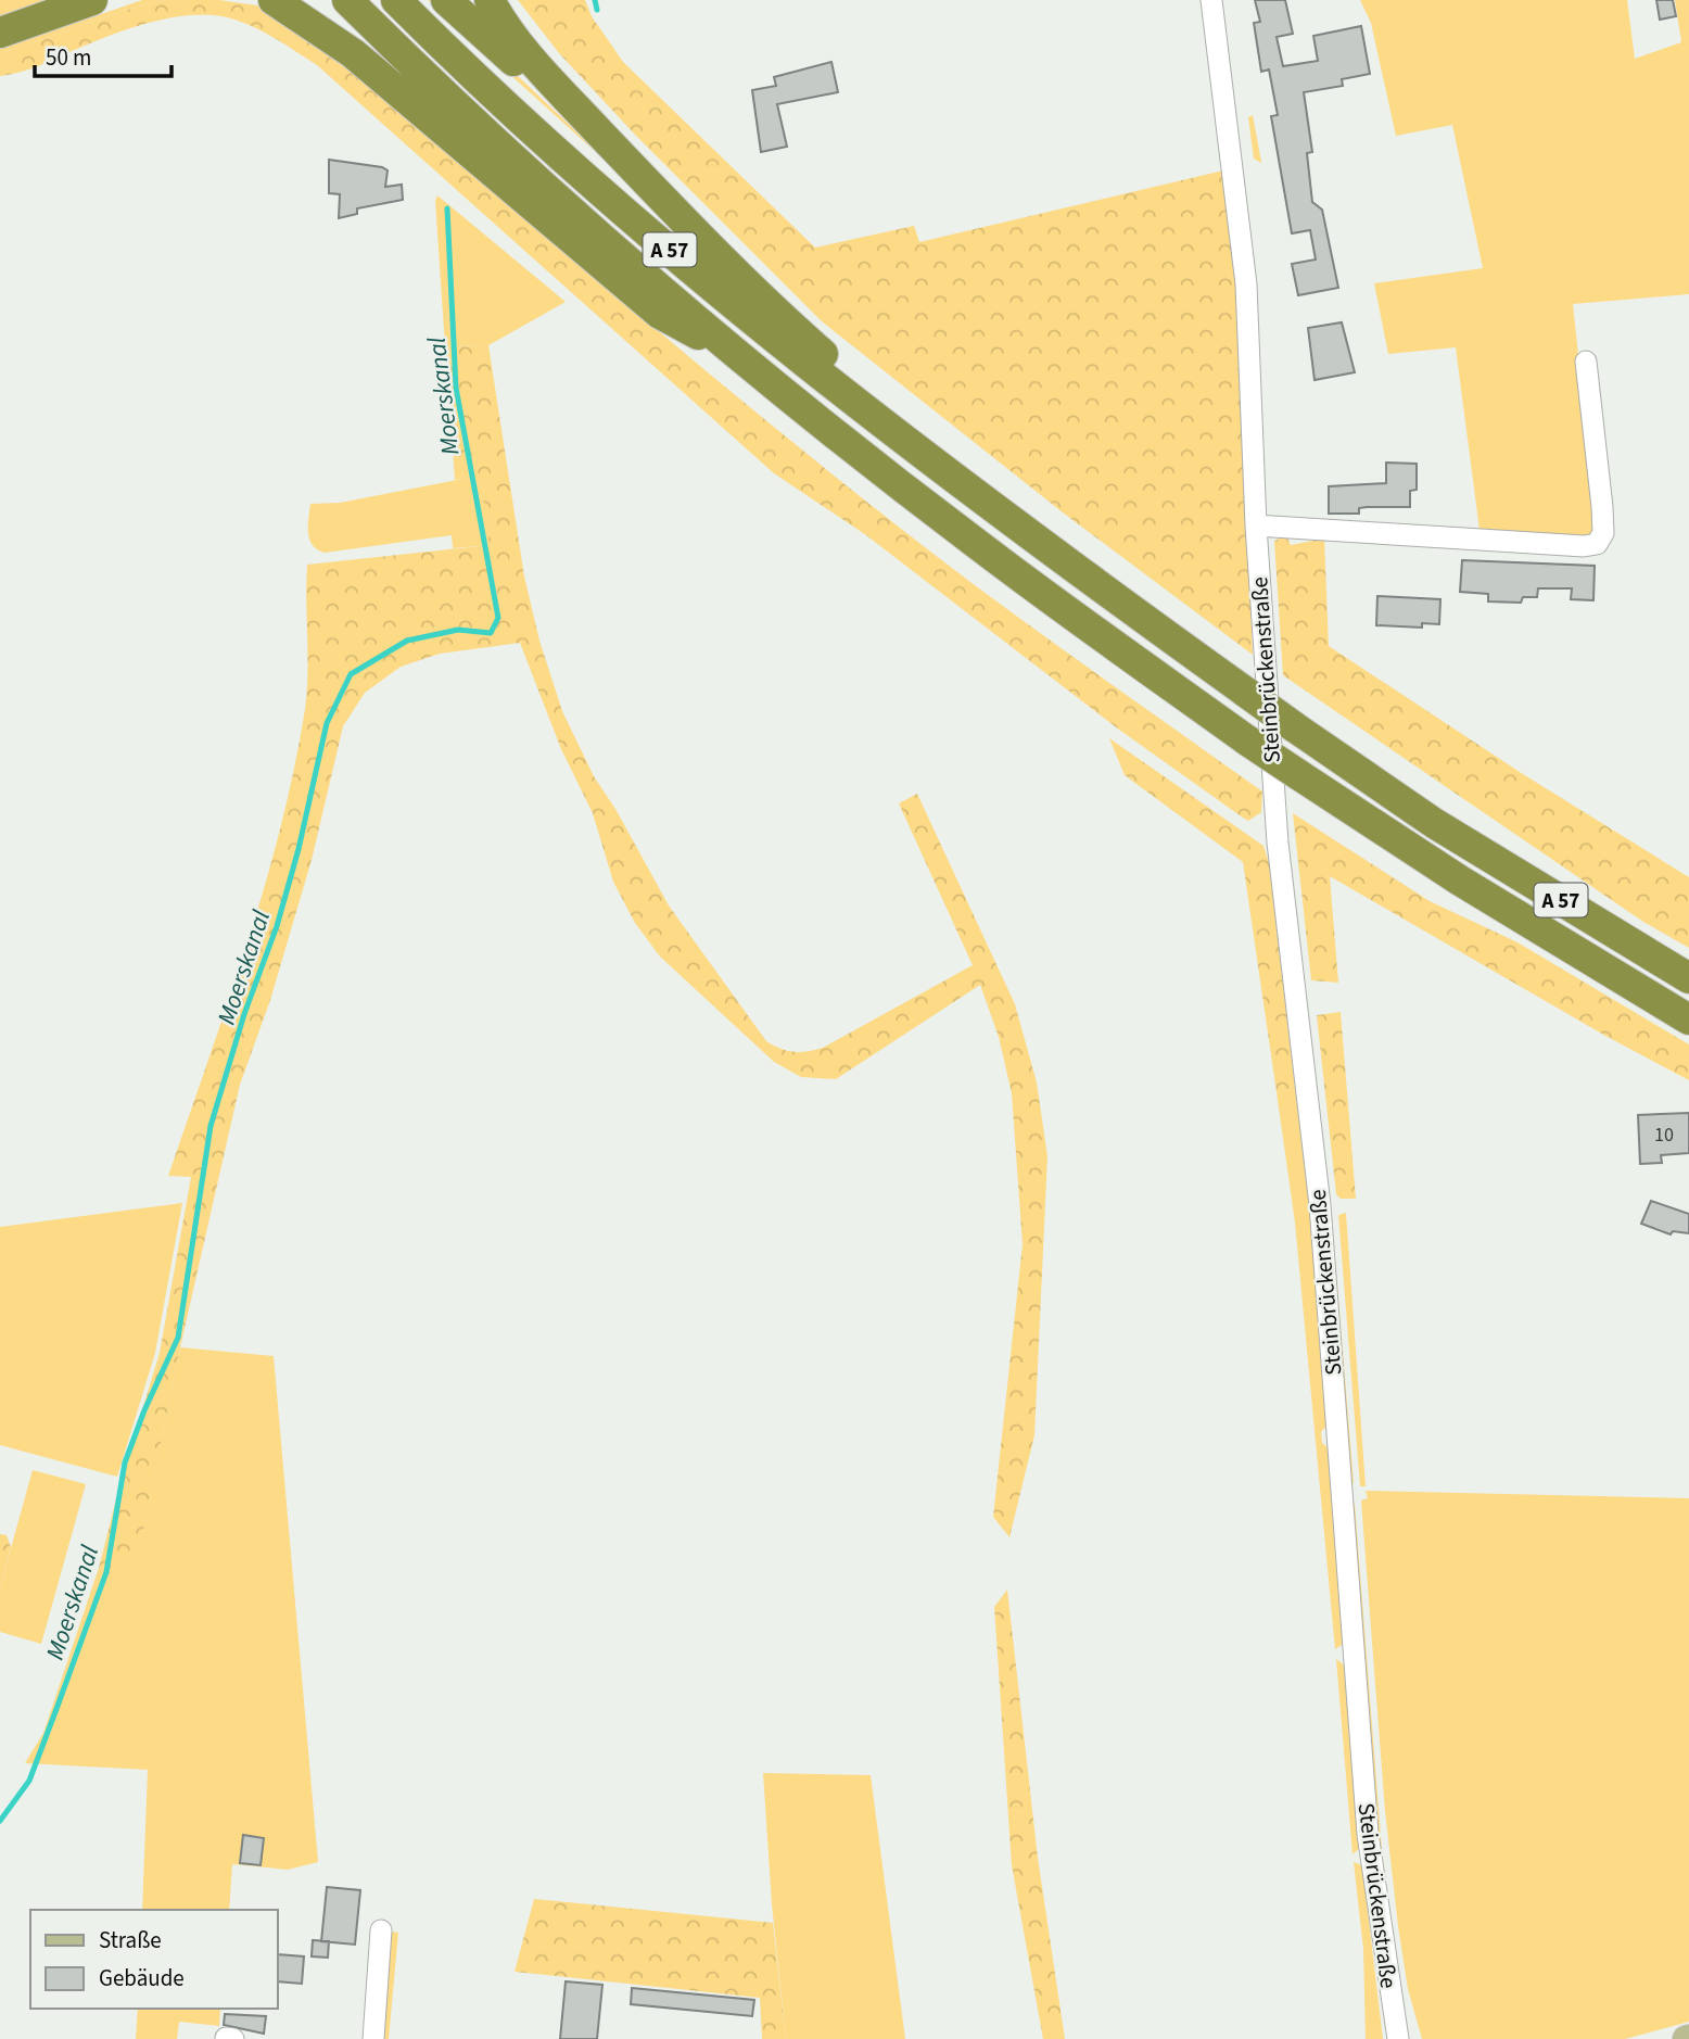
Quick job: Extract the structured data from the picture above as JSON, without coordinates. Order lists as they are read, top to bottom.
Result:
{
  "streets": {
    "highway": ["A 57"],
    "street": ["Steinbrückenstraße"]
  },
  "water": ["Moerskanal"],
  "house_numbers": ["10"],
  "legend": ["Straße", "Gebäude"],
  "scale_bar": "50 m"
}
